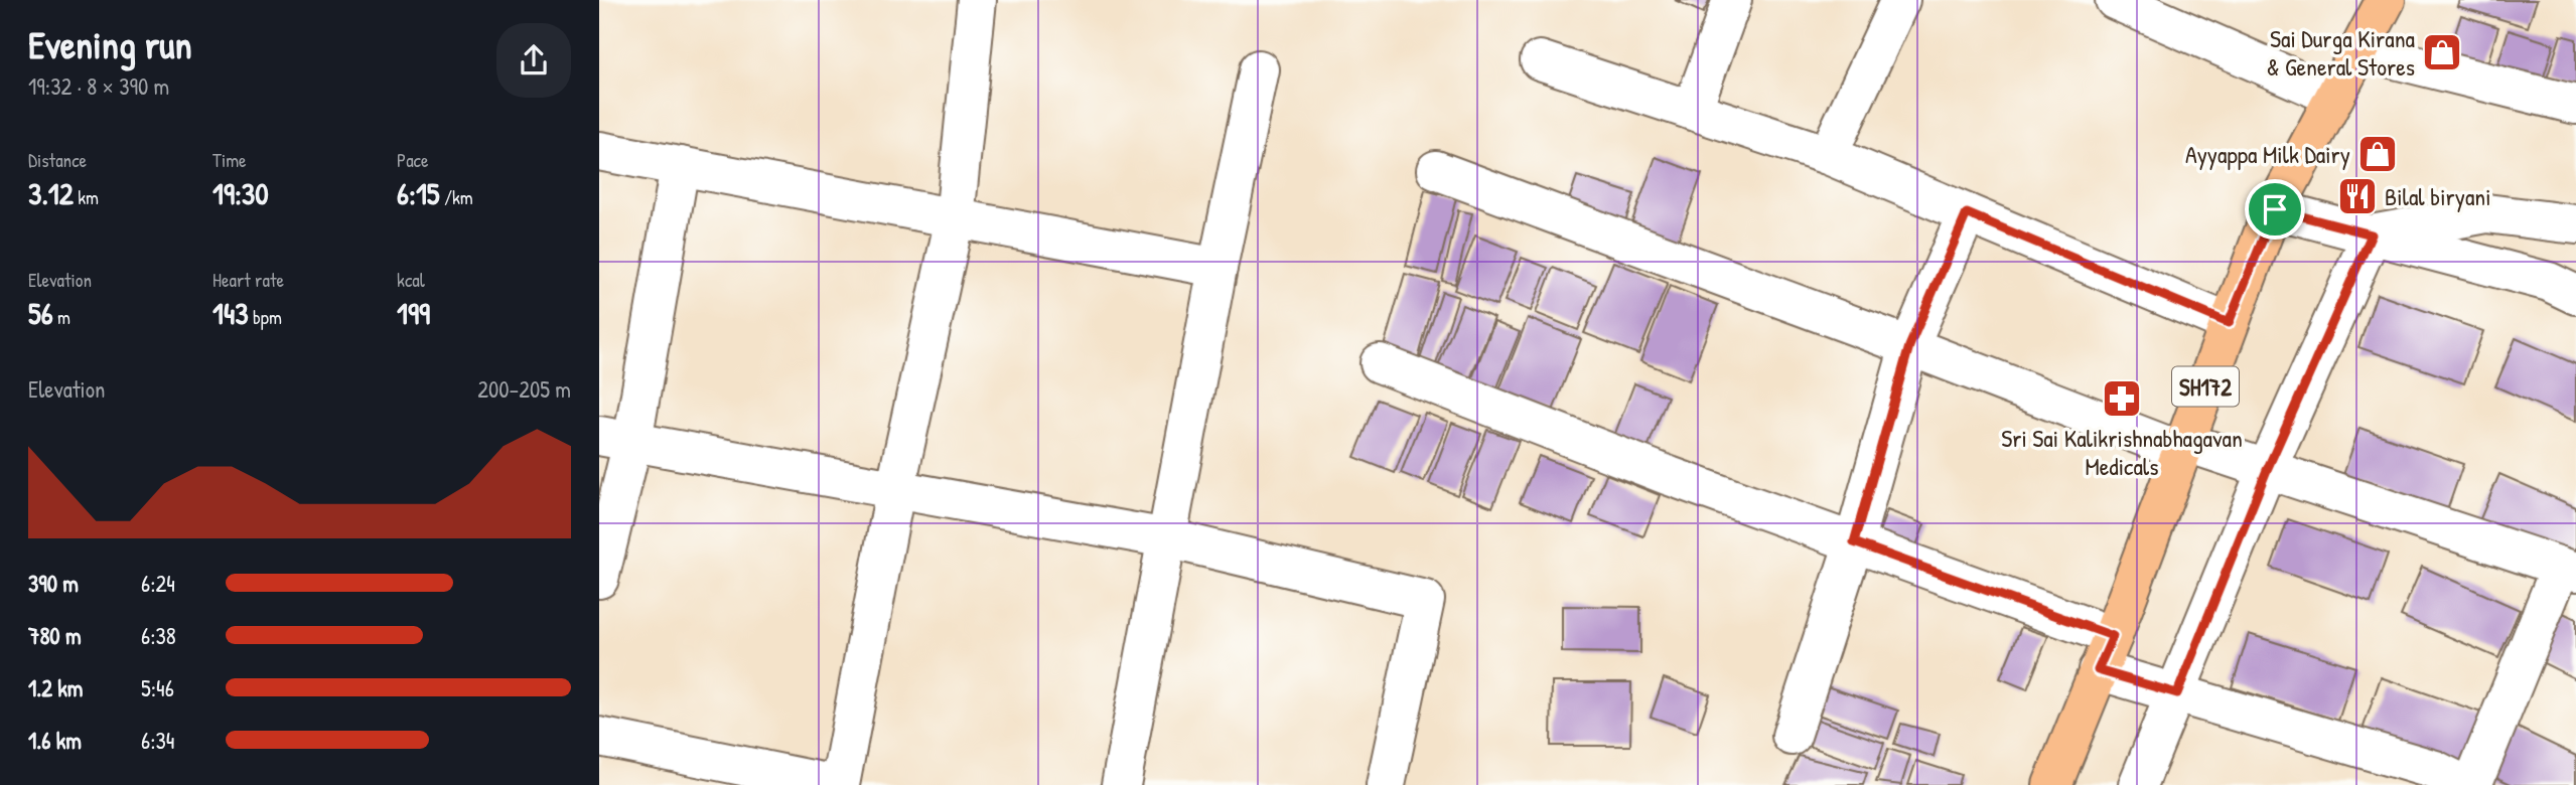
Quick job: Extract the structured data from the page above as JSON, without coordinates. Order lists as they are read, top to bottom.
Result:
{
  "streets": {
    "main road": ["SH172"]
  },
  "places": {
    "shop": ["Sai Durga Kirana & General Stores", "Ayyappa Milk Dairy"],
    "restaurant": ["Bilal biryani"],
    "pharmacy": ["Sri Sai Kalikrishnabhagavan Medicals"]
  },
  "page": {
    "heading": ["Evening run", "19:32 · 8 × 390 m"],
    "stats": [
      ["Distance", "3.12 km"],
      ["Time", "19:30"],
      ["Pace", "6:15 /km"],
      ["Elevation", "56 m"],
      ["Heart rate", "143 bpm"],
      ["kcal", "199"]
    ],
    "chart": ["Elevation", "200–205 m"],
    "list": [
      {
        "name": "390 m",
        "note": "6:24"
      },
      {
        "name": "780 m",
        "note": "6:38"
      },
      {
        "name": "1.2 km",
        "note": "5:46"
      },
      {
        "name": "1.6 km",
        "note": "6:34"
      }
    ]
  }
}
